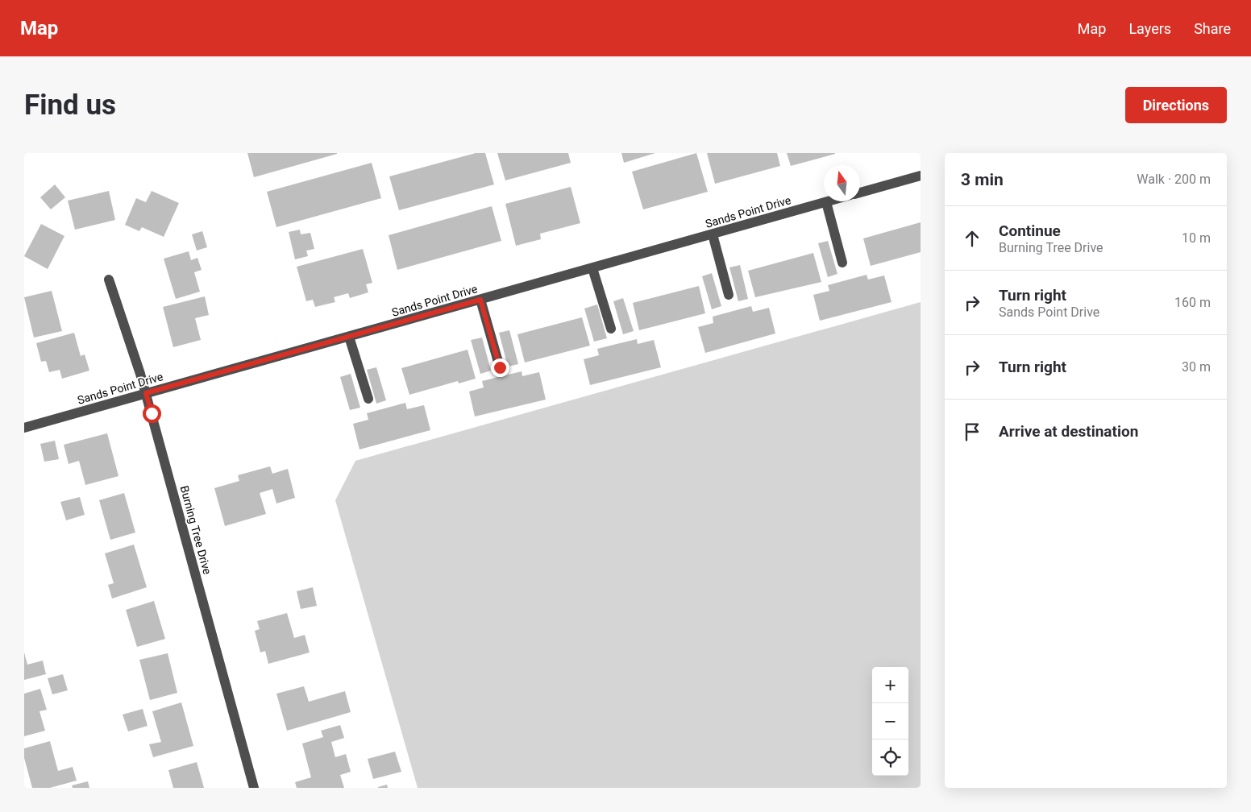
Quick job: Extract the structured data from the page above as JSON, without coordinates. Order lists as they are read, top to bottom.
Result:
{
  "streets": {
    "street": ["Sands Point Drive", "Burning Tree Drive"]
  },
  "crossings": [
    ["Sands Point Drive", "Burning Tree Drive"]
  ],
  "north": "top",
  "page": {
    "header": "Map",
    "nav": ["Map", "Layers", "Share"],
    "buttons": "Directions",
    "title": "Find us",
    "heading": ["3 min", "Walk · 200 m"],
    "list": [
      ["Continue", "Burning Tree Drive", "10 m"],
      ["Turn right", "Sands Point Drive", "160 m"],
      ["Turn right", "30 m"],
      "Arrive at destination"
    ],
    "map_buttons": ["+", "−"]
  }
}
